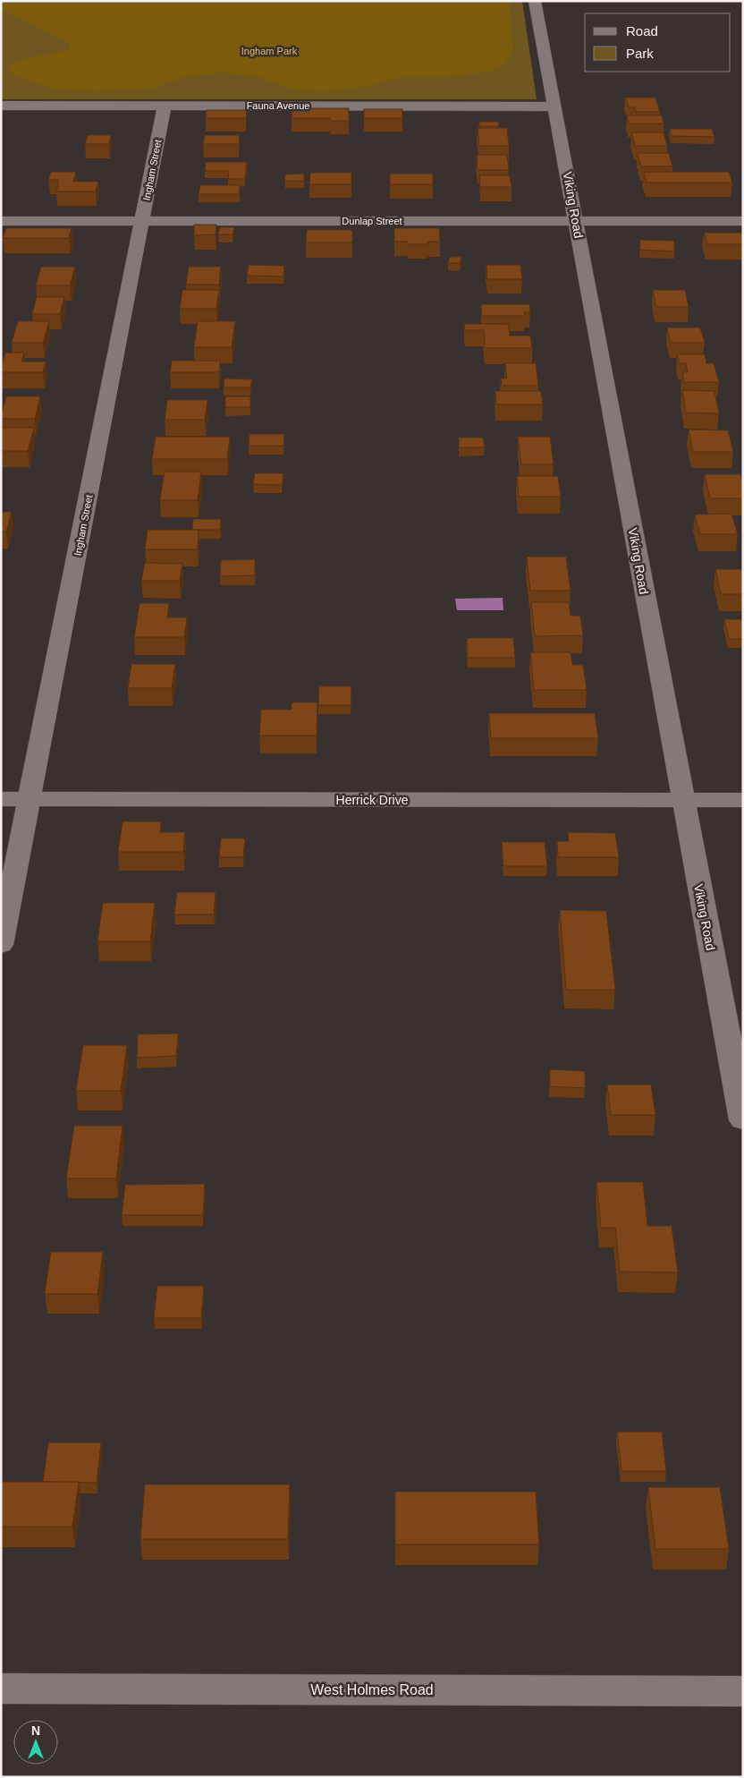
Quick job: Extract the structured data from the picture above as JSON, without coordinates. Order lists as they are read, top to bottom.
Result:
{
  "streets": {
    "street": [
      "Fauna Avenue",
      "Ingham Street",
      "Viking Road",
      "Dunlap Street",
      "Herrick Drive",
      "West Holmes Road"
    ]
  },
  "crossings": [
    ["Fauna Avenue", "Ingham Street"],
    ["Fauna Avenue", "Viking Road"],
    ["Ingham Street", "Dunlap Street"],
    ["Ingham Street", "Herrick Drive"],
    ["Viking Road", "Dunlap Street"],
    ["Viking Road", "Herrick Drive"]
  ],
  "parks": ["Ingham Park"],
  "legend": ["Road", "Park"],
  "north": "top"
}
